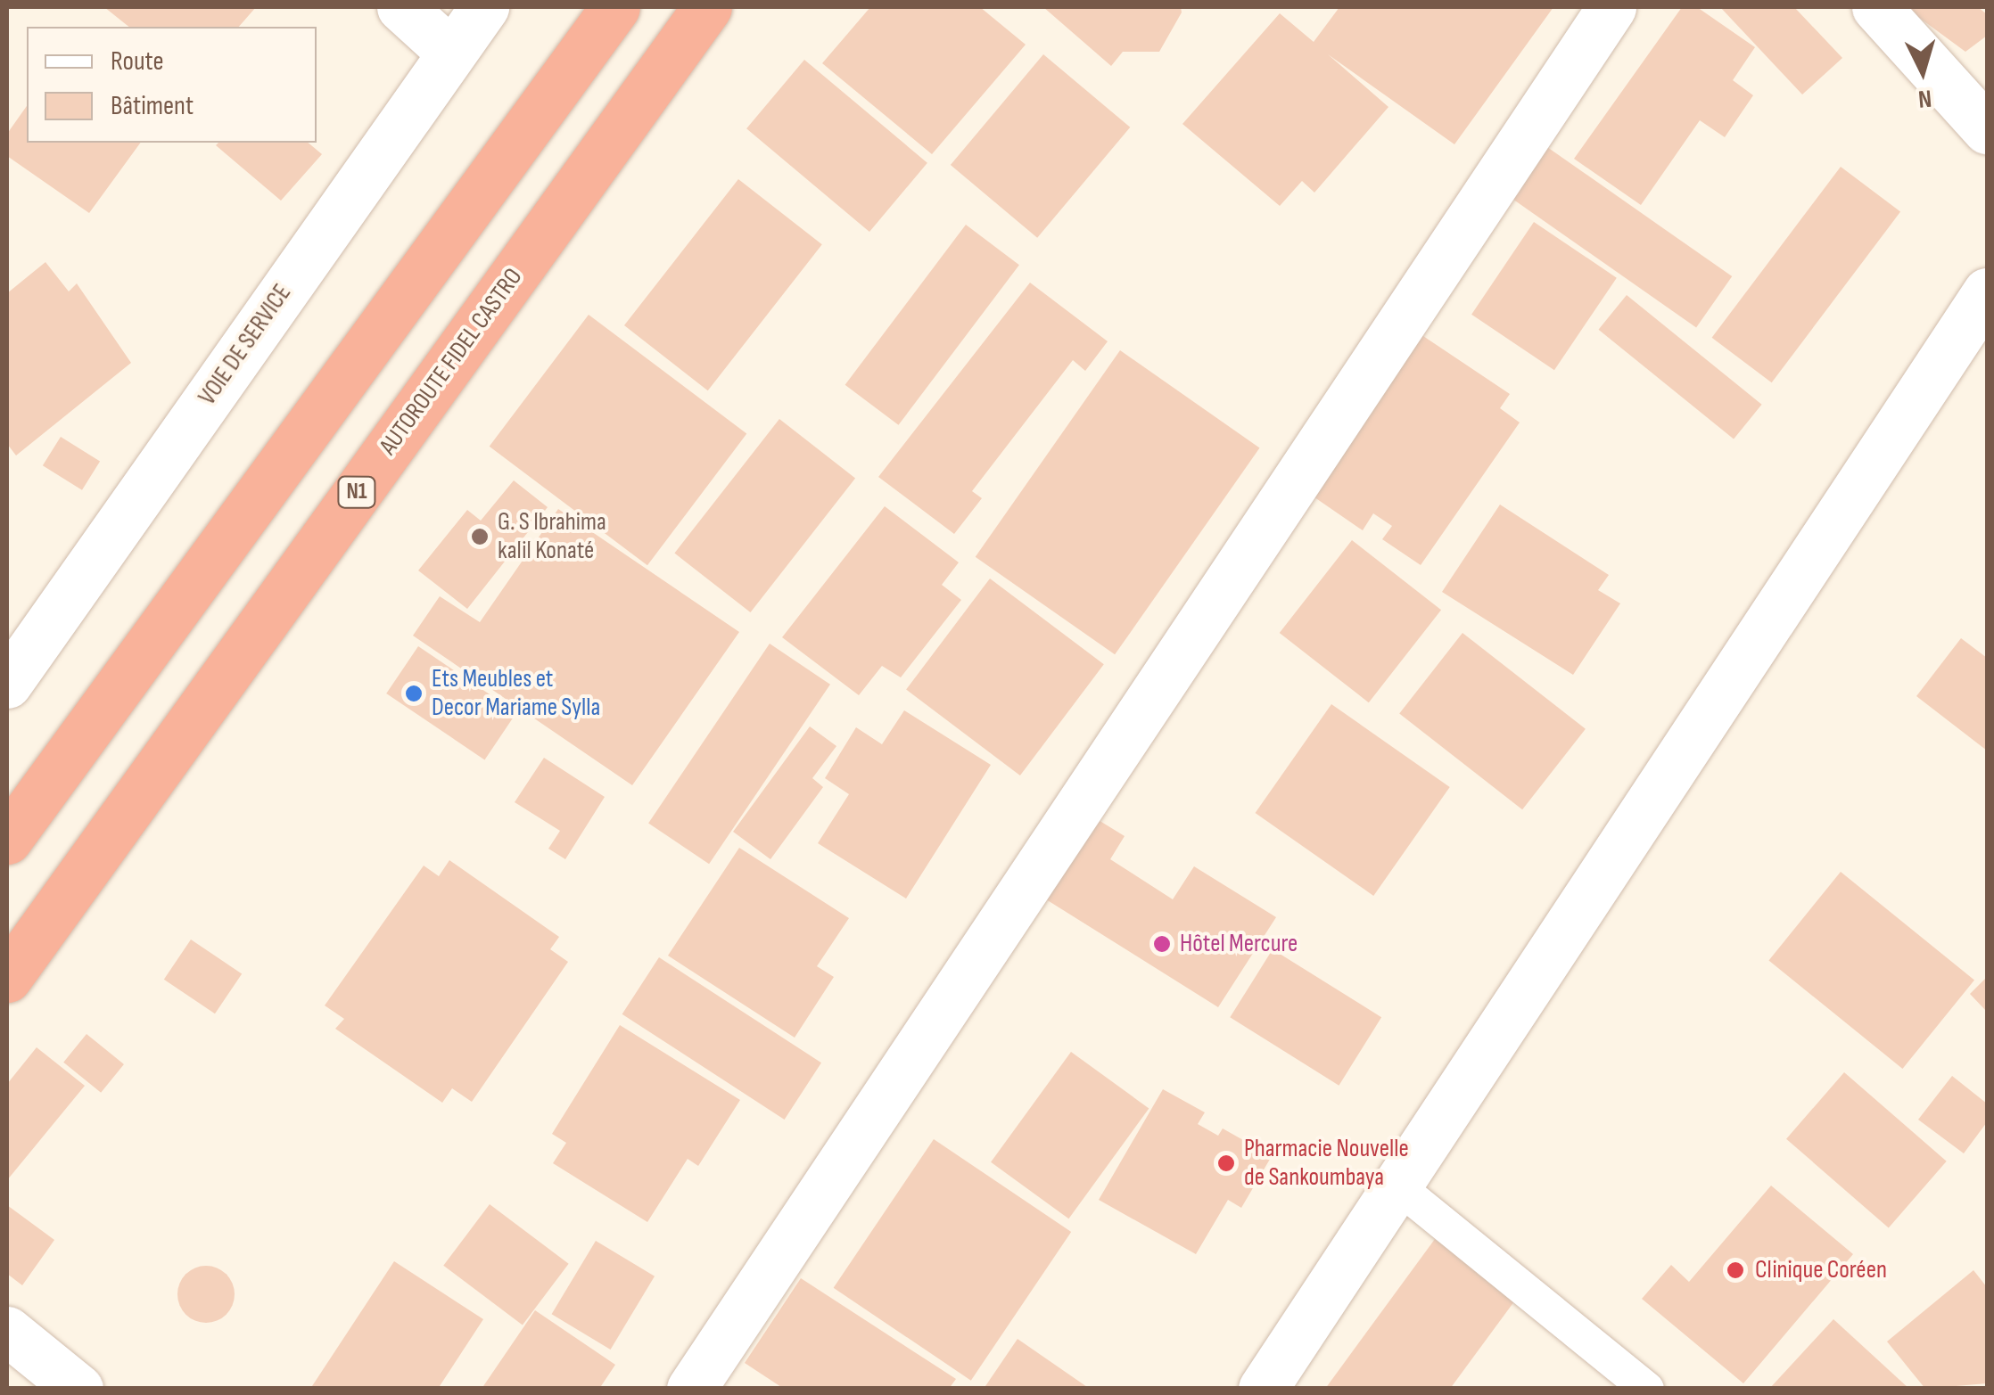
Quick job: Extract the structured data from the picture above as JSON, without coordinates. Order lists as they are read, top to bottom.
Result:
{
  "streets": {
    "highway": ["AUTOROUTE FIDEL CASTRO", "N1"],
    "street": ["VOIE DE SERVICE"]
  },
  "places": [
    "G. S Ibrahima kalil Konaté",
    "Ets Meubles et Decor Mariame Sylla",
    "Hôtel Mercure",
    "Pharmacie Nouvelle de Sankoumbaya",
    "Clinique Coréen"
  ],
  "legend": ["Route", "Bâtiment"],
  "north": "bottom"
}
